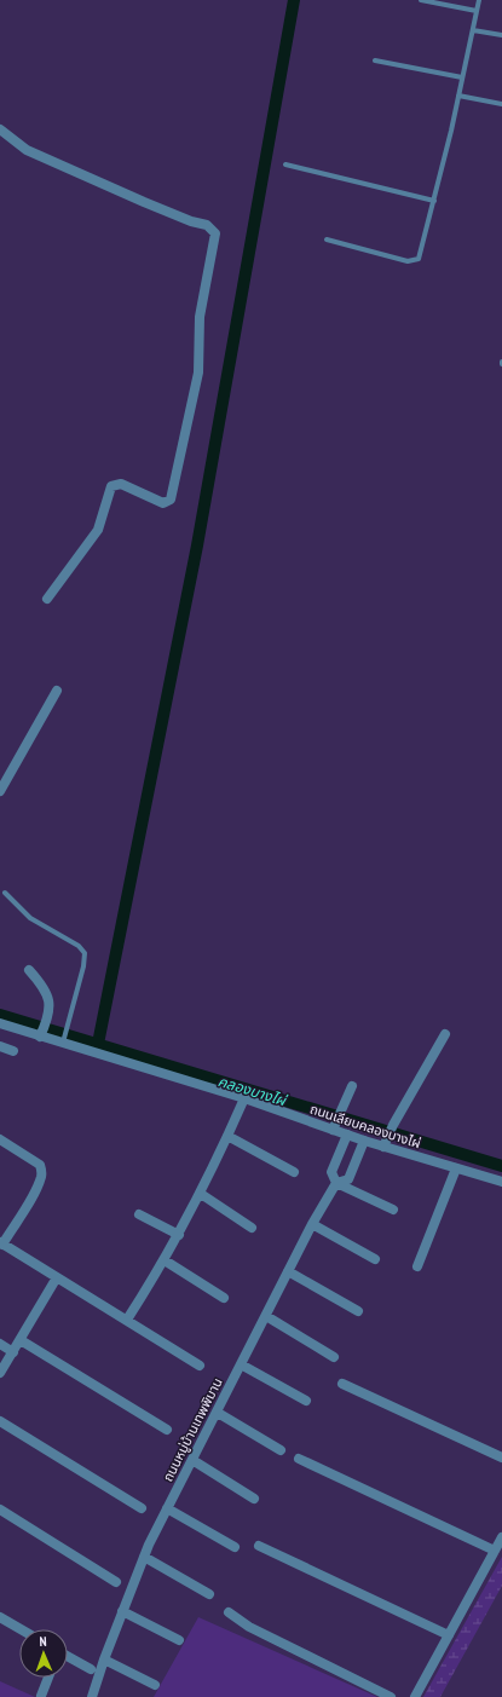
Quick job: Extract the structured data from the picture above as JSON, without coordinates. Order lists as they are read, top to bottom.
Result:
{
  "streets": {
    "street": ["ถนนเลียบคลองบางไผ่", "ถนนหมู่บ้านเทพพิมาน"]
  },
  "crossings": [
    ["ถนนเลียบคลองบางไผ่", "ถนนหมู่บ้านเทพพิมาน"]
  ],
  "water": ["คลองบางไผ่"],
  "north": "top"
}
